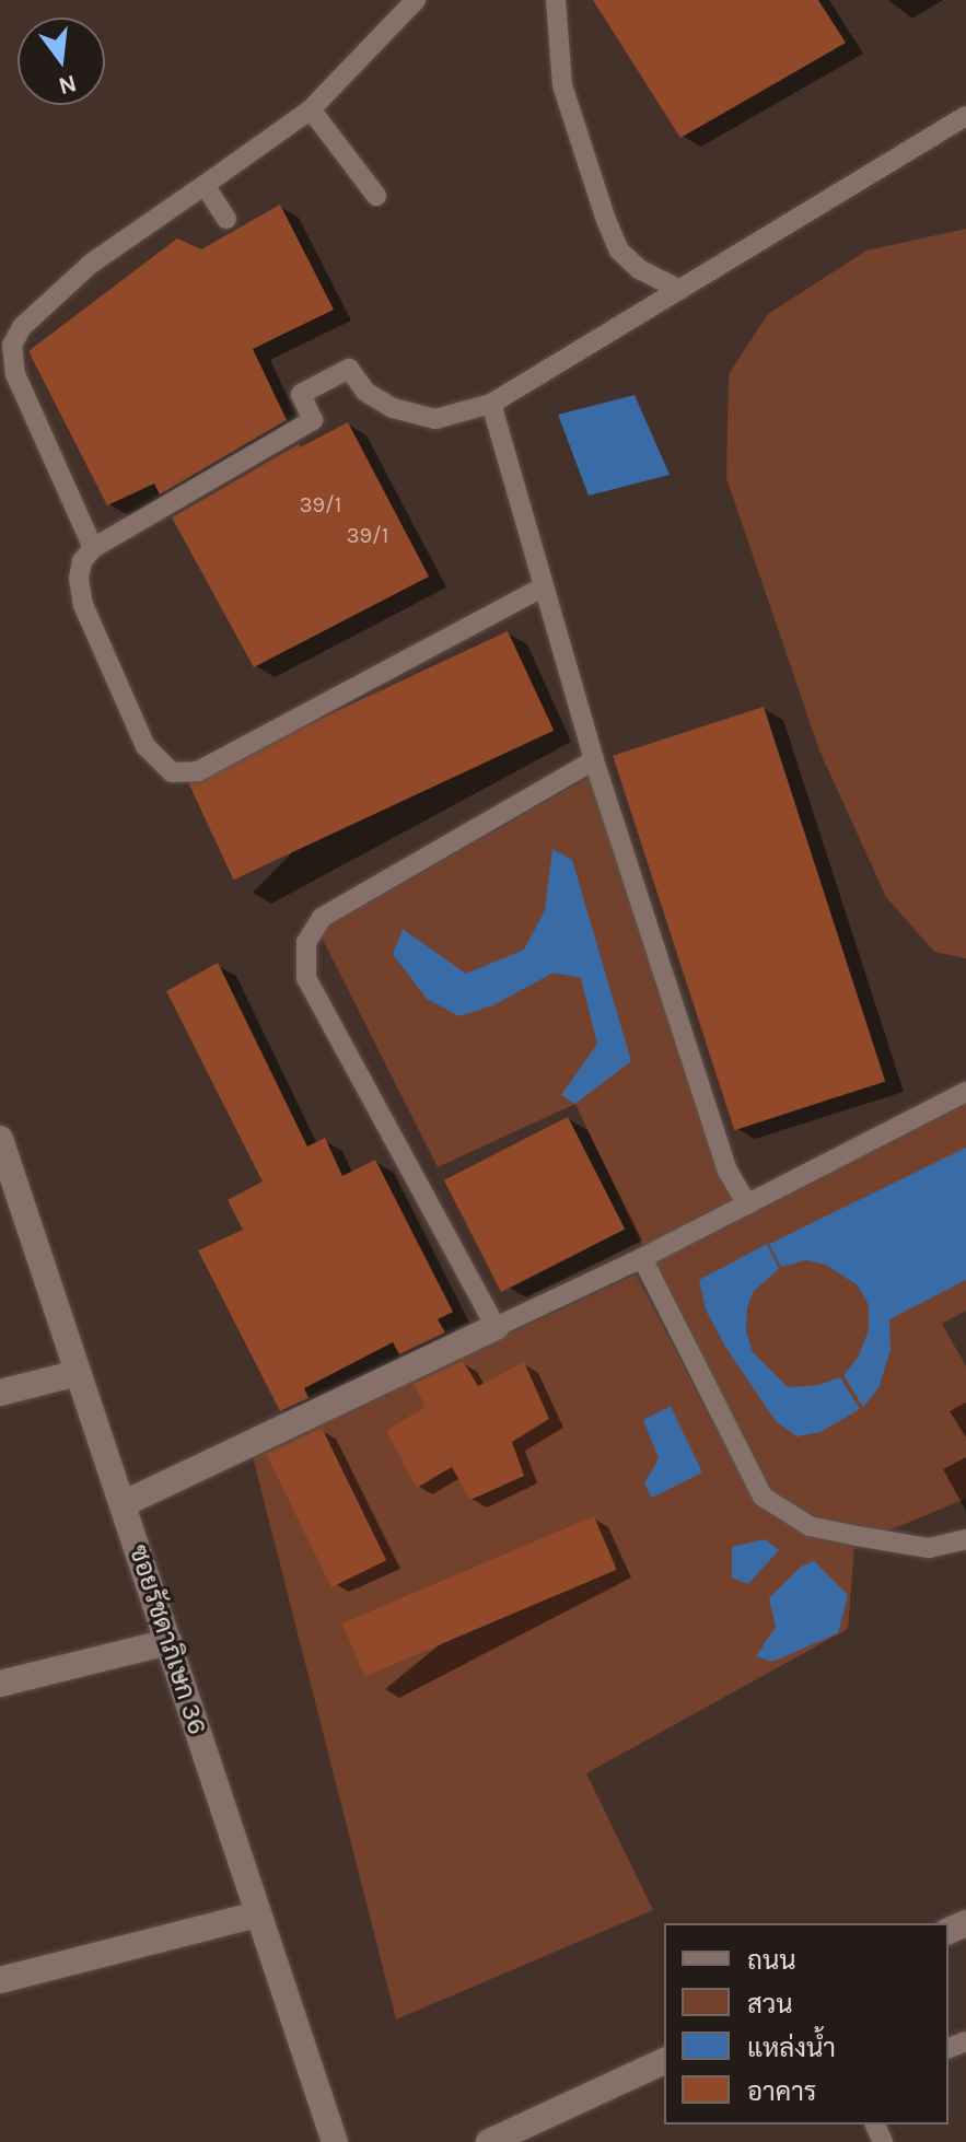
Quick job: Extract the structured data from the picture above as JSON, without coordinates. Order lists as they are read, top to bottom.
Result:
{
  "streets": {
    "street": ["ซอยรัชดาภิเษก 36"]
  },
  "house_numbers": ["39/1", "39/1"],
  "legend": [
    "ถนน",
    "สวน",
    "แหล่งน้ำ",
    "อาคาร"
  ],
  "north": "bottom"
}
